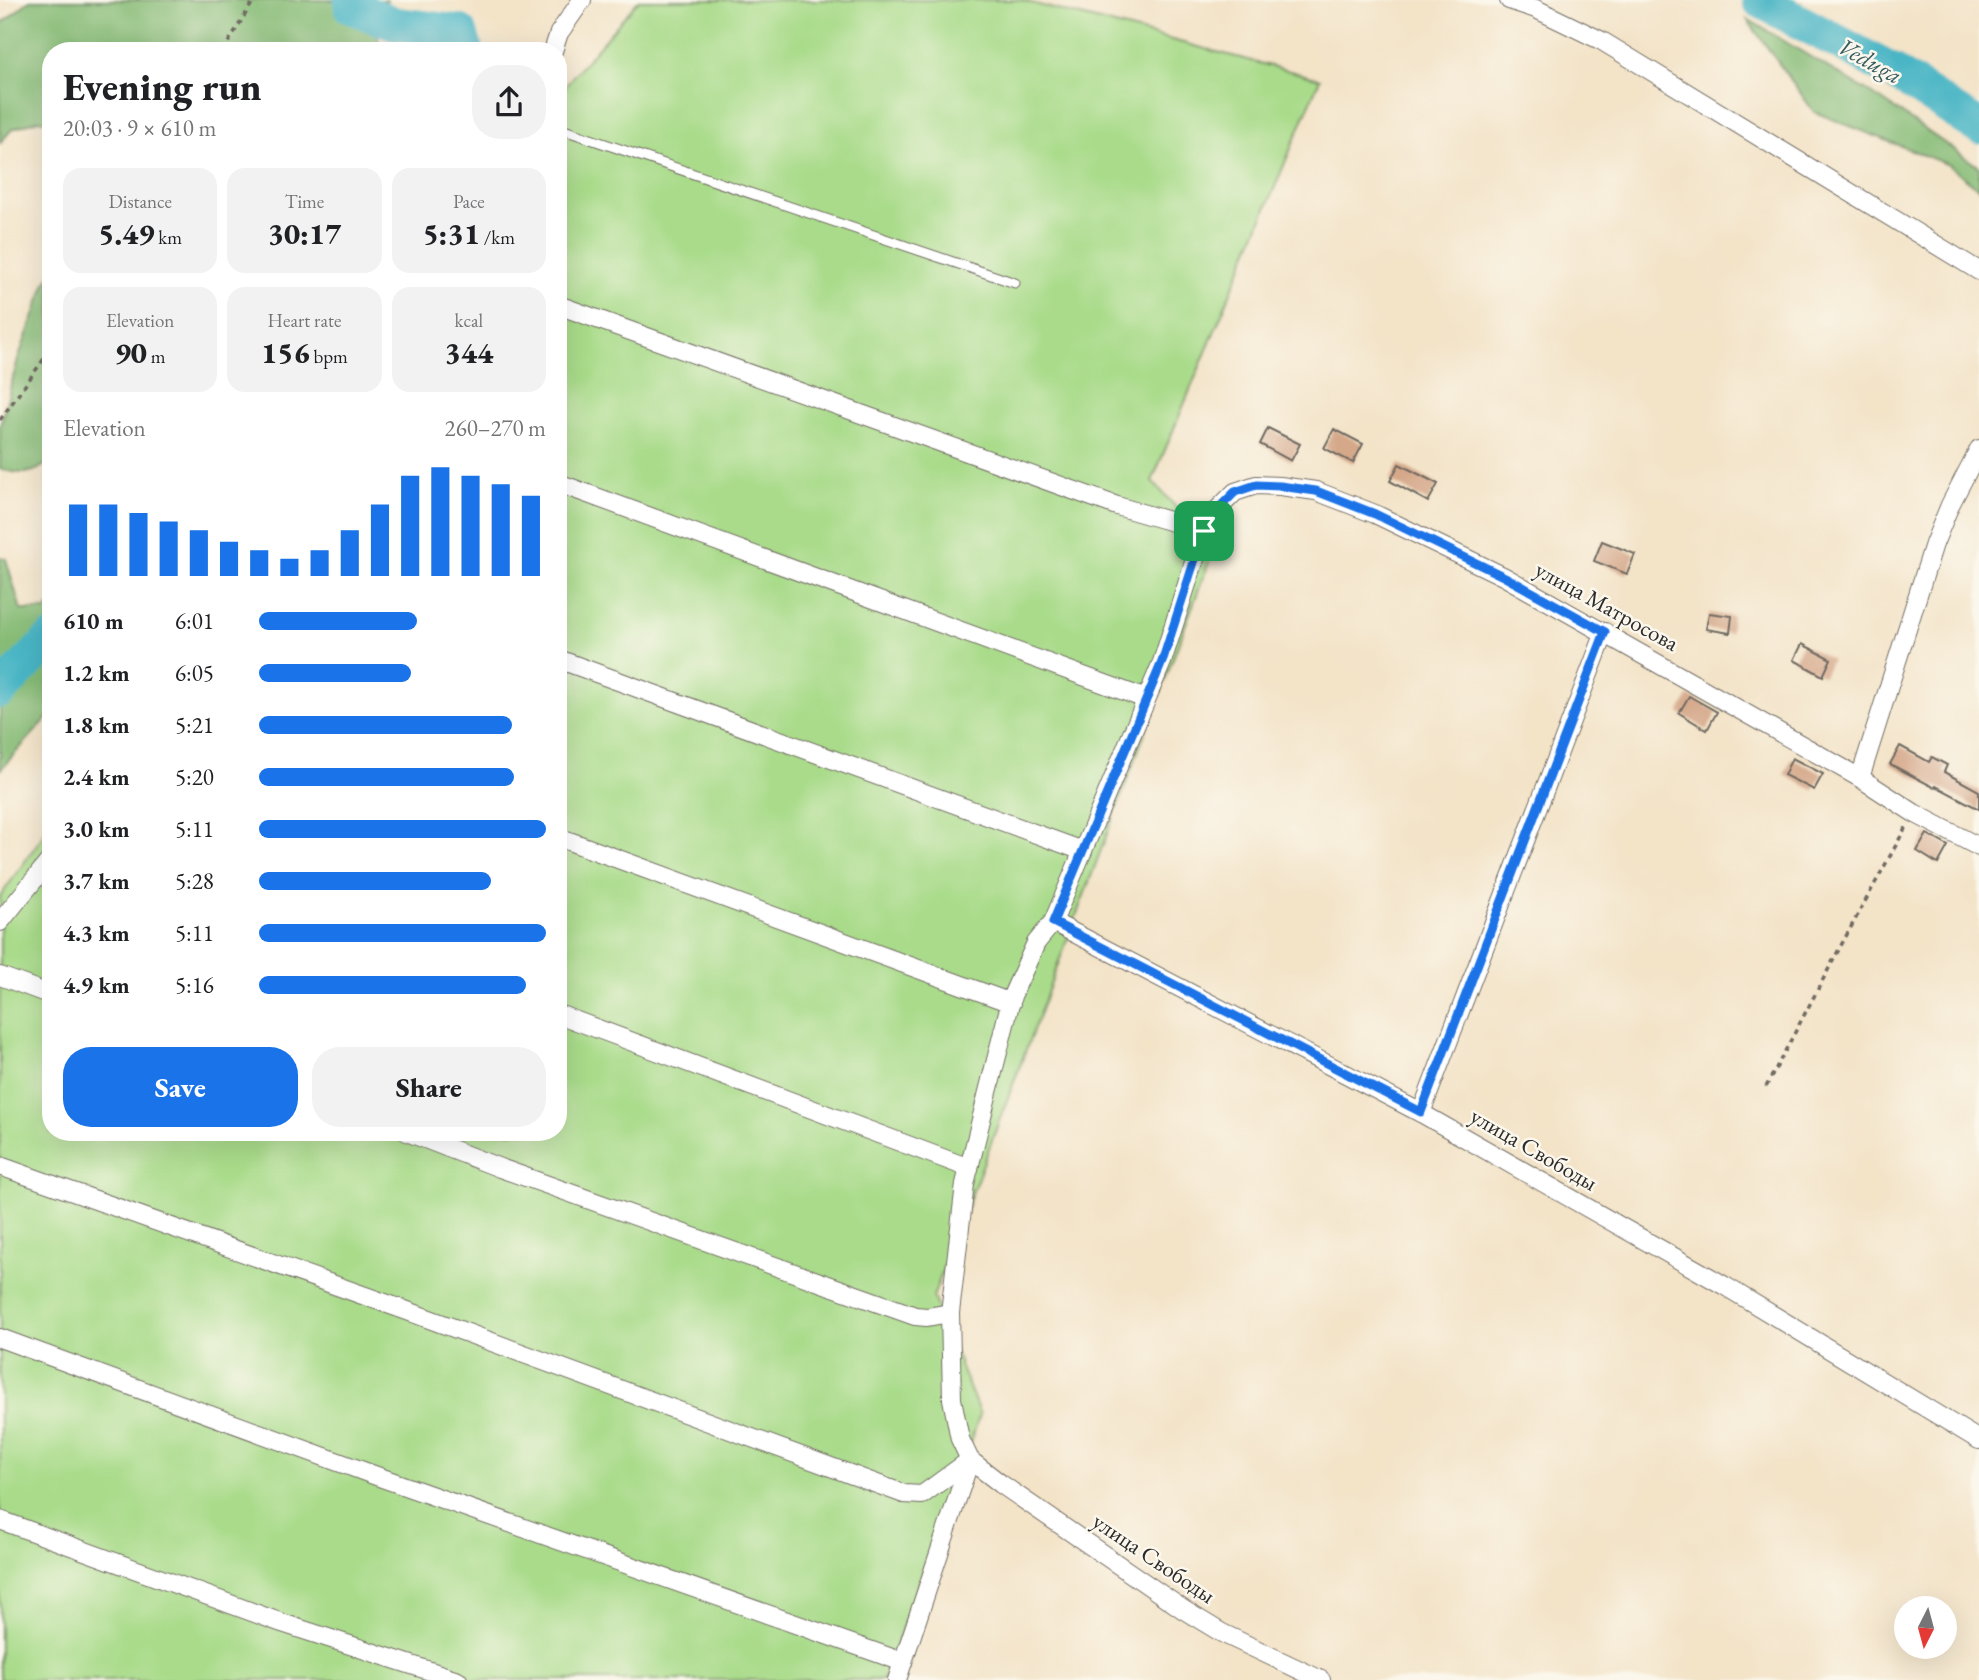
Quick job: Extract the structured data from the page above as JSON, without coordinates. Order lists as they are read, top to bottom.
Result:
{
  "streets": {
    "street": ["улица Матросова", "улица Свободы"]
  },
  "crossings": [
    ["улица Матросова", "улица Свободы"]
  ],
  "water": ["Veduga"],
  "north": "bottom",
  "page": {
    "heading": ["Evening run", "20:03 · 9 × 610 m"],
    "stats": [
      ["Distance", "5.49 km"],
      ["Time", "30:17"],
      ["Pace", "5:31 /km"],
      ["Elevation", "90 m"],
      ["Heart rate", "156 bpm"],
      ["kcal", "344"]
    ],
    "chart": ["Elevation", "260–270 m"],
    "list": [
      {
        "name": "610 m",
        "note": "6:01"
      },
      {
        "name": "1.2 km",
        "note": "6:05"
      },
      {
        "name": "1.8 km",
        "note": "5:21"
      },
      {
        "name": "2.4 km",
        "note": "5:20"
      },
      {
        "name": "3.0 km",
        "note": "5:11"
      },
      {
        "name": "3.7 km",
        "note": "5:28"
      },
      {
        "name": "4.3 km",
        "note": "5:11"
      },
      {
        "name": "4.9 km",
        "note": "5:16"
      }
    ],
    "buttons": ["Save", "Share"]
  }
}
